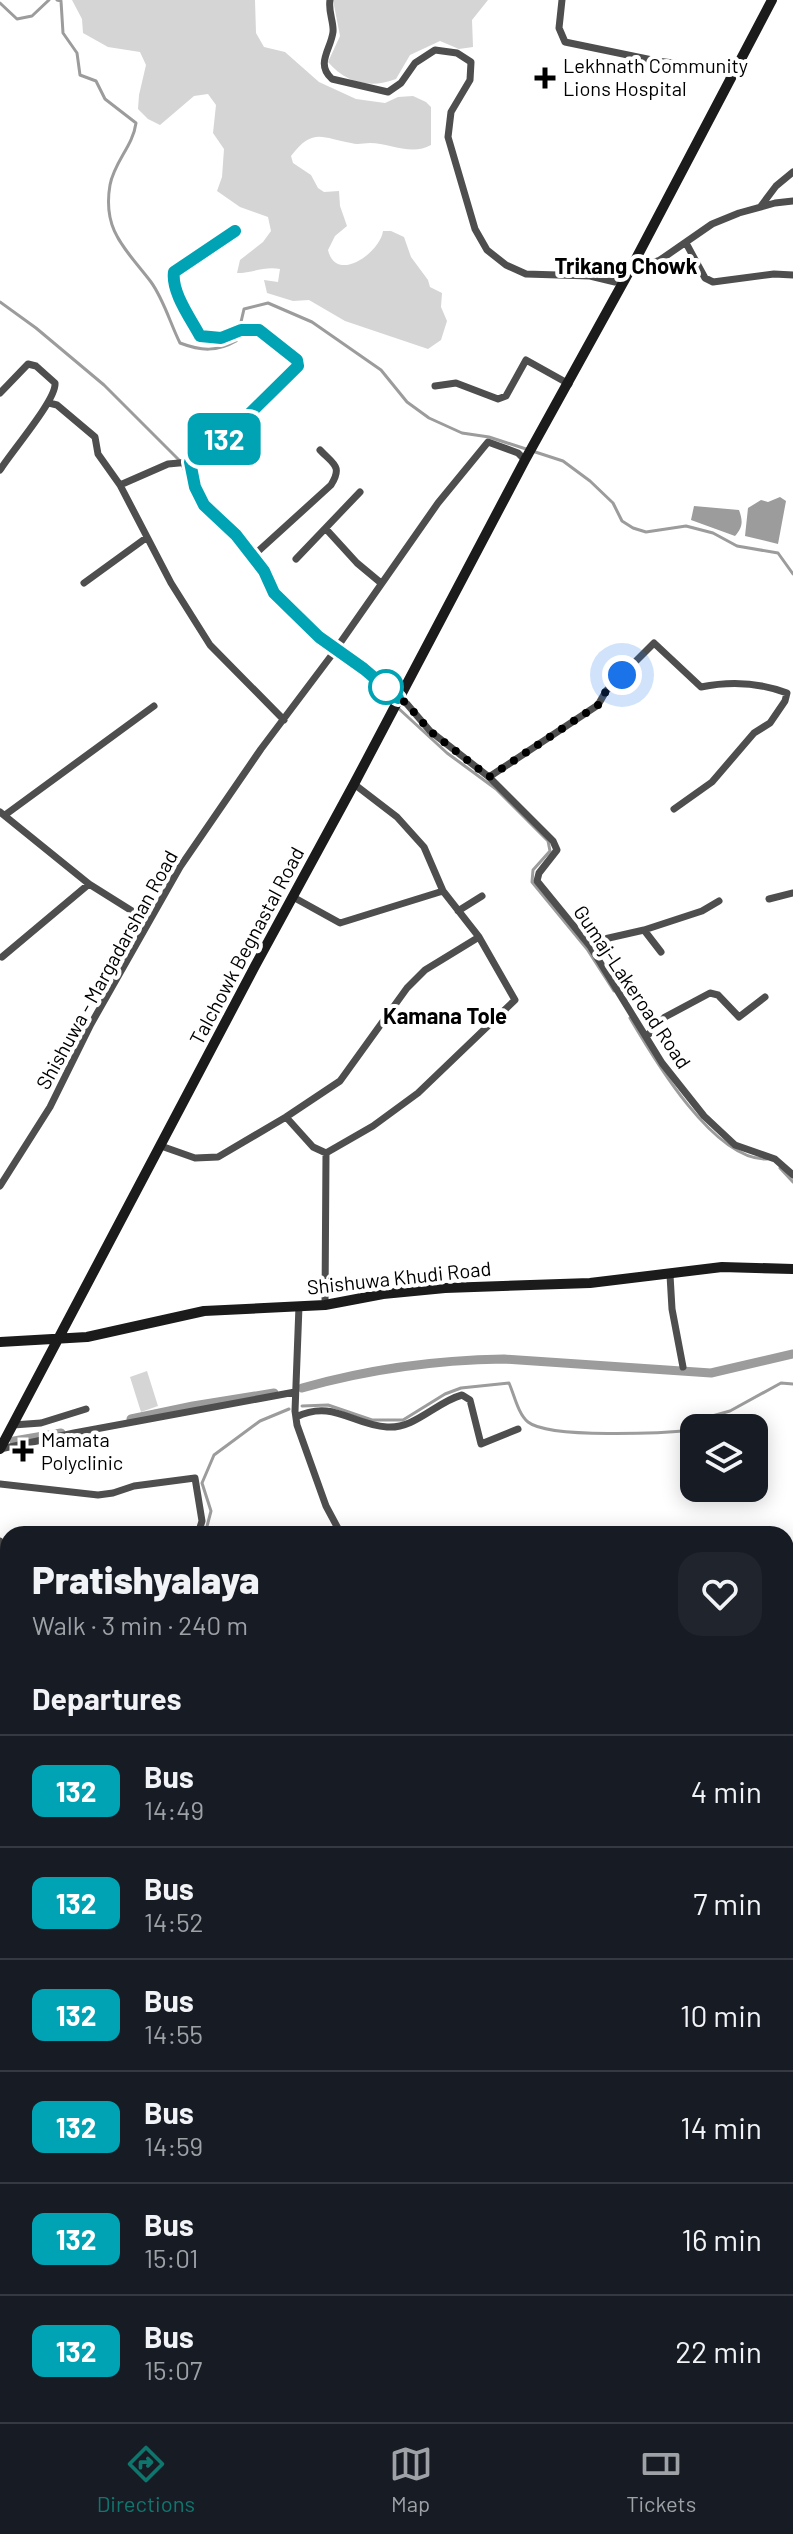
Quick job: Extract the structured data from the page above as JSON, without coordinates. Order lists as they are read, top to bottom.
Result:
{
  "streets": {
    "main road": ["Talchowk Begnastal Road", "Shishuwa Khudi Road"],
    "street": ["Shishuwa - Margadarshan Road", "Gumaj-Lakeroad Road"]
  },
  "crossings": [
    ["Talchowk Begnastal Road", "Shishuwa - Margadarshan Road"],
    ["Talchowk Begnastal Road", "Gumaj-Lakeroad Road"],
    ["Talchowk Begnastal Road", "Shishuwa Khudi Road"],
    ["Shishuwa - Margadarshan Road", "Gumaj-Lakeroad Road"]
  ],
  "districts": ["Trikang Chowk", "Kamana Tole"],
  "places": {
    "health": ["Lekhnath Community Lions Hospital", "Mamata Polyclinic"]
  },
  "lines": ["bus line 132"],
  "page": {
    "on_map": "132",
    "heading": [
      ["Pratishyalaya", "Walk · 3 min · 240 m"],
      "Departures"
    ],
    "list": [
      {
        "mark": "132",
        "name": "Bus",
        "note": "14:49",
        "value": "4 min"
      },
      {
        "mark": "132",
        "name": "Bus",
        "note": "14:52",
        "value": "7 min"
      },
      {
        "mark": "132",
        "name": "Bus",
        "note": "14:55",
        "value": "10 min"
      },
      {
        "mark": "132",
        "name": "Bus",
        "note": "14:59",
        "value": "14 min"
      },
      {
        "mark": "132",
        "name": "Bus",
        "note": "15:01",
        "value": "16 min"
      },
      {
        "mark": "132",
        "name": "Bus",
        "note": "15:07",
        "value": "22 min"
      }
    ],
    "tabs": ["Directions", "Map", "Tickets"]
  }
}
